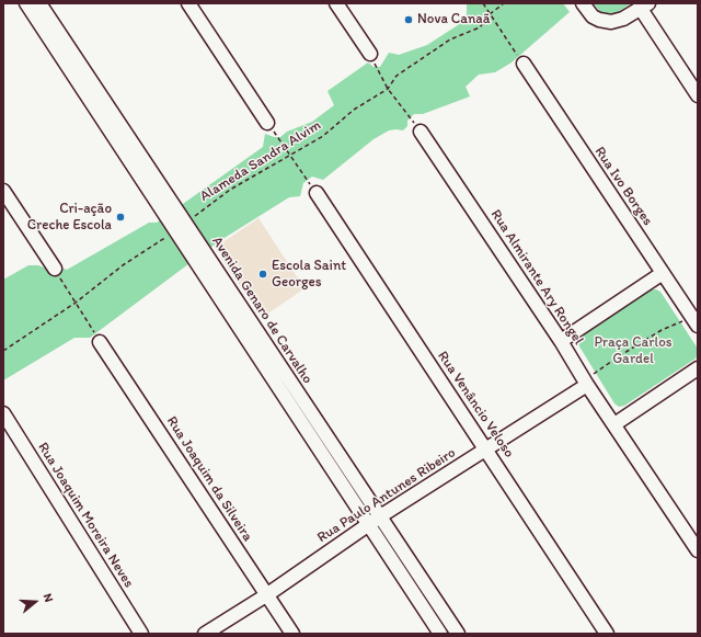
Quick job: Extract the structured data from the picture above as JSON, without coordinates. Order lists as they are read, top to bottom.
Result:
{
  "streets": {
    "street": [
      "Rua Ivo Borges",
      "Rua Almirante Ary Rongel",
      "Avenida Genaro de Carvalho",
      "Rua Venâncio Veloso",
      "Rua Joaquim da Silveira",
      "Rua Paulo Antunes Ribeiro",
      "Rua Joaquim Moreira Neves"
    ],
    "path": ["Alameda Sandra Alvim"]
  },
  "crossings": [
    ["Alameda Sandra Alvim", "Avenida Genaro de Carvalho"],
    ["Rua Almirante Ary Rongel", "Rua Paulo Antunes Ribeiro"],
    ["Avenida Genaro de Carvalho", "Rua Paulo Antunes Ribeiro"],
    ["Rua Venâncio Veloso", "Rua Paulo Antunes Ribeiro"],
    ["Rua Joaquim da Silveira", "Rua Paulo Antunes Ribeiro"]
  ],
  "parks": ["Praça Carlos Gardel"],
  "places": ["Nova Canaã", "Cri-ação Creche Escola", "Escola Saint Georges"],
  "north": "right"
}
